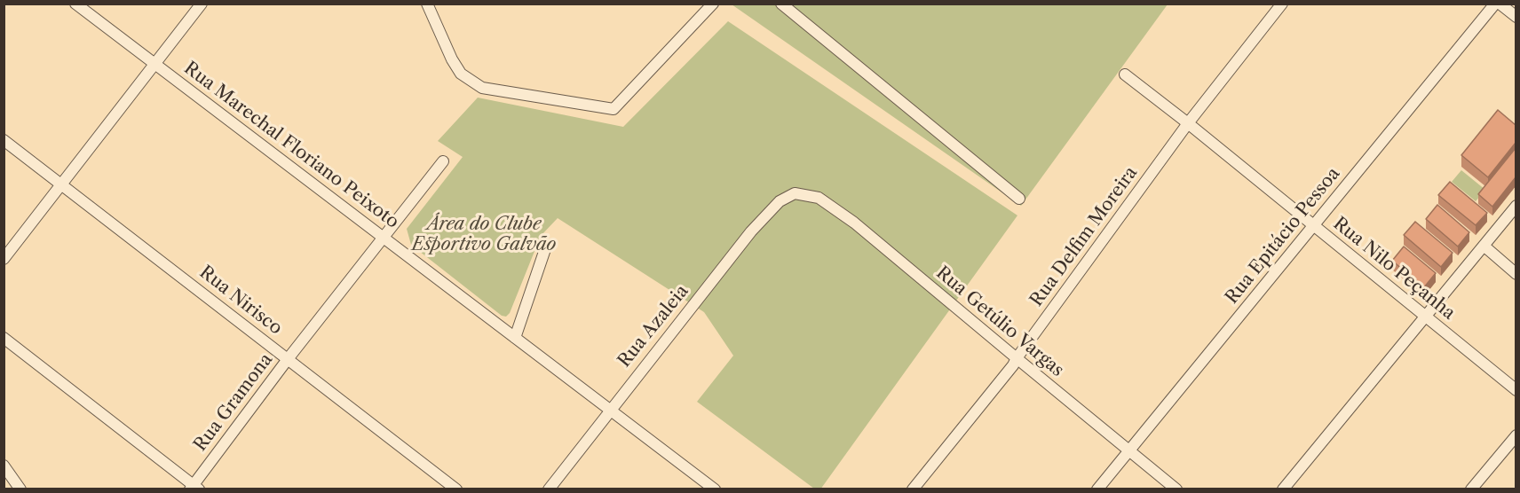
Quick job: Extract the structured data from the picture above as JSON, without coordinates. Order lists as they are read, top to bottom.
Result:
{
  "streets": {
    "street": [
      "Rua Marechal Floriano Peixoto",
      "Rua Epitácio Pessoa",
      "Rua Delfim Moreira",
      "Rua Nilo Peçanha",
      "Rua Nirisco",
      "Rua Getúlio Vargas",
      "Rua Azaleia",
      "Rua Gramona"
    ]
  },
  "crossings": [
    ["Rua Marechal Floriano Peixoto", "Rua Azaleia"],
    ["Rua Marechal Floriano Peixoto", "Rua Gramona"],
    ["Rua Epitácio Pessoa", "Rua Nilo Peçanha"],
    ["Rua Epitácio Pessoa", "Rua Getúlio Vargas"],
    ["Rua Delfim Moreira", "Rua Nilo Peçanha"],
    ["Rua Delfim Moreira", "Rua Getúlio Vargas"],
    ["Rua Nirisco", "Rua Gramona"],
    ["Rua Getúlio Vargas", "Rua Azaleia"]
  ],
  "parks": ["Área do Clube Esportivo Galvão"]
}
